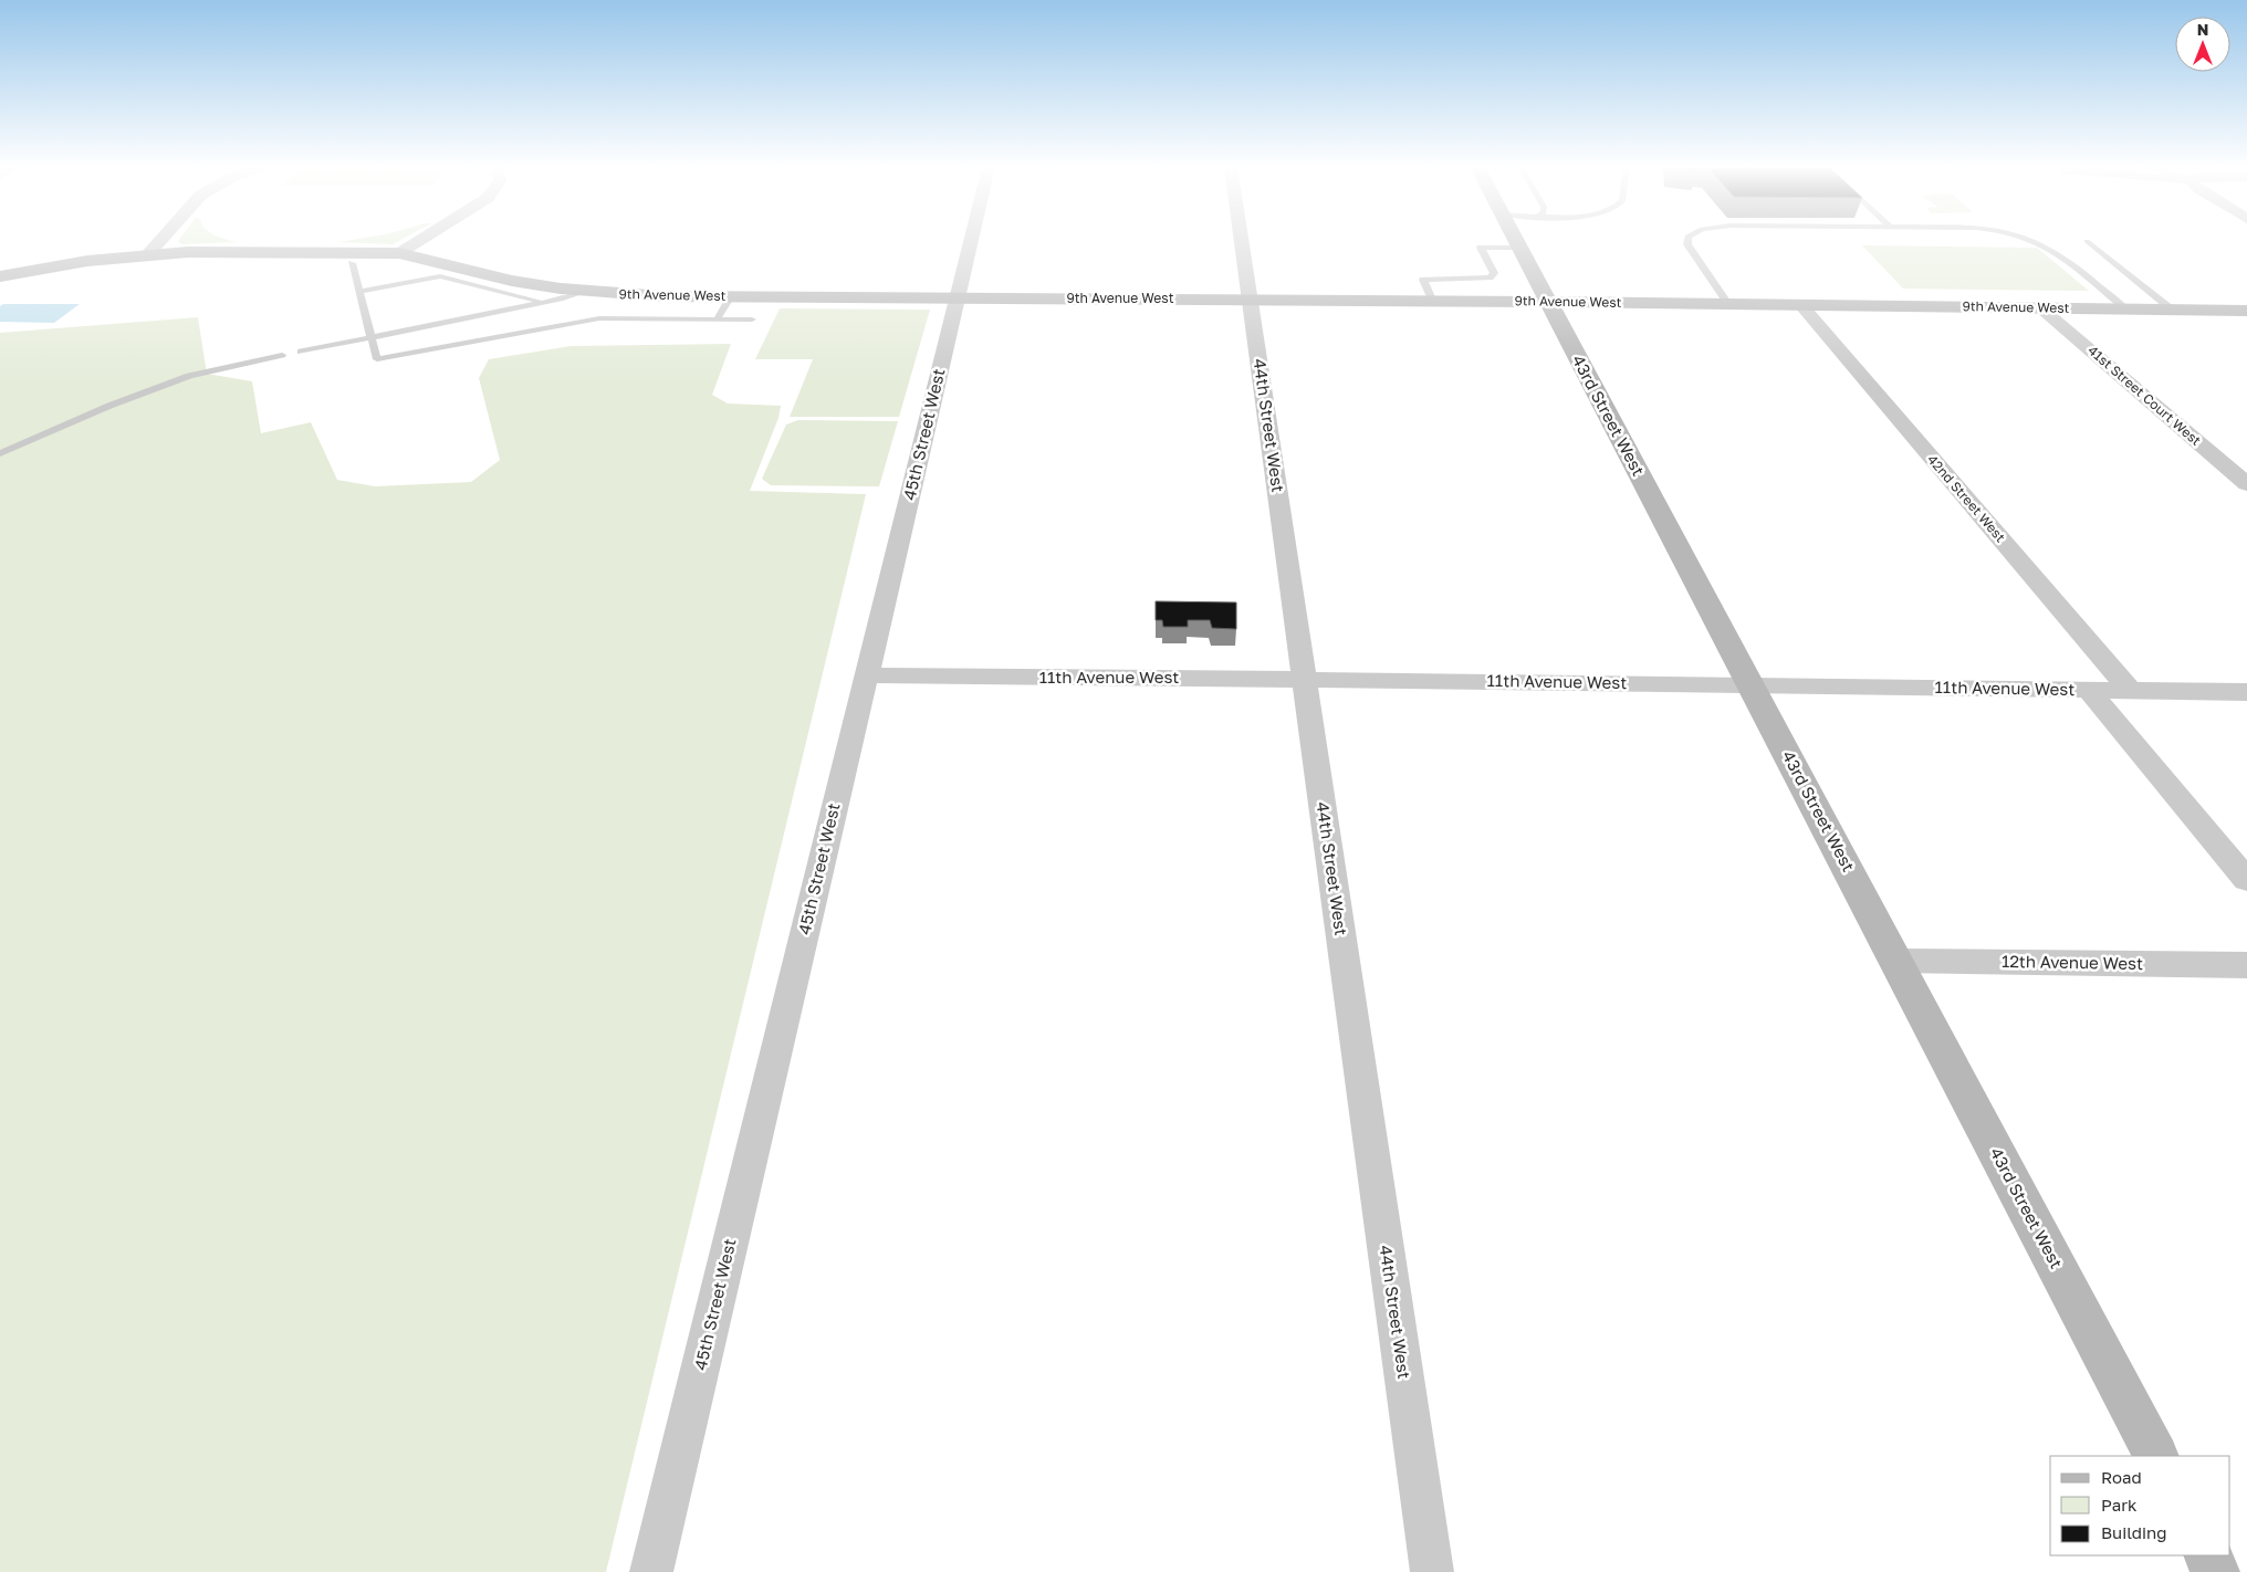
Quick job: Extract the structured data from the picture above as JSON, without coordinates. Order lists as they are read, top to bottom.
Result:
{
  "streets": {
    "street": [
      "9th Avenue West",
      "41st Street Court West",
      "43rd Street West",
      "44th Street West",
      "45th Street West",
      "42nd Street West",
      "11th Avenue West",
      "12th Avenue West"
    ]
  },
  "crossings": [
    ["9th Avenue West", "41st Street Court West"],
    ["9th Avenue West", "43rd Street West"],
    ["9th Avenue West", "44th Street West"],
    ["9th Avenue West", "45th Street West"],
    ["9th Avenue West", "42nd Street West"],
    ["43rd Street West", "11th Avenue West"],
    ["43rd Street West", "12th Avenue West"],
    ["44th Street West", "11th Avenue West"],
    ["45th Street West", "11th Avenue West"],
    ["42nd Street West", "11th Avenue West"]
  ],
  "legend": ["Road", "Park", "Building"],
  "north": "top"
}
